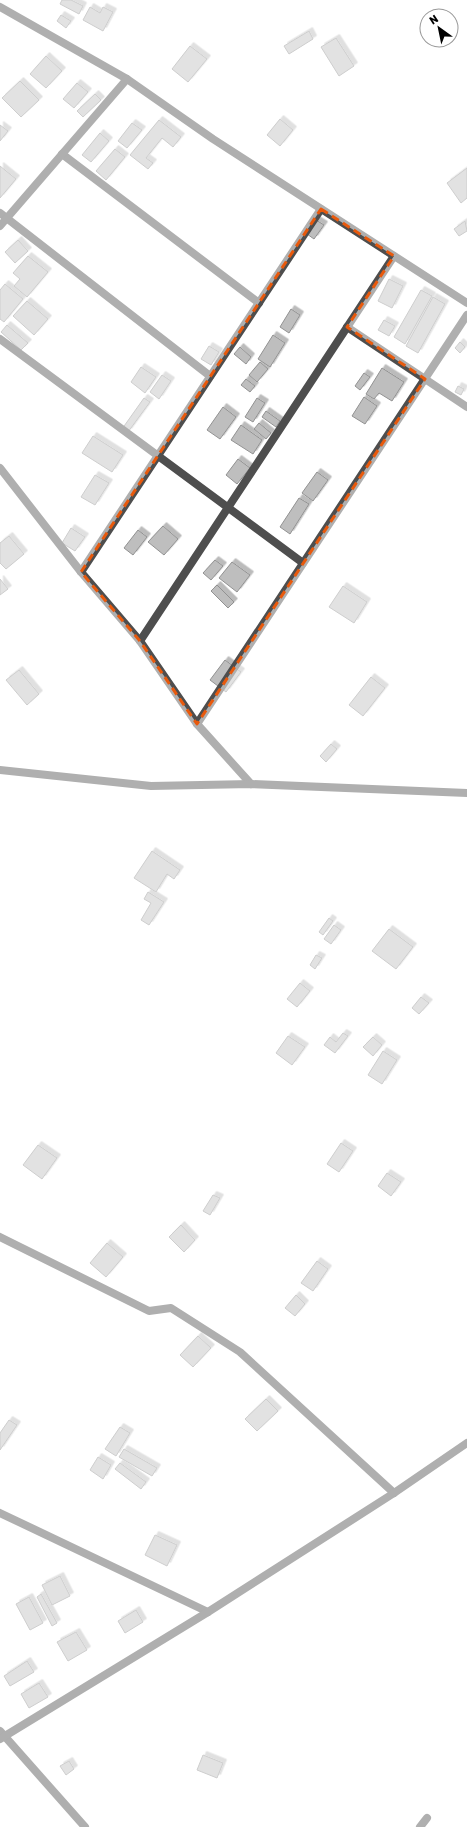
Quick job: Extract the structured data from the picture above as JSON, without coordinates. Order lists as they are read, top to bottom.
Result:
{
  "north": "top left"
}
